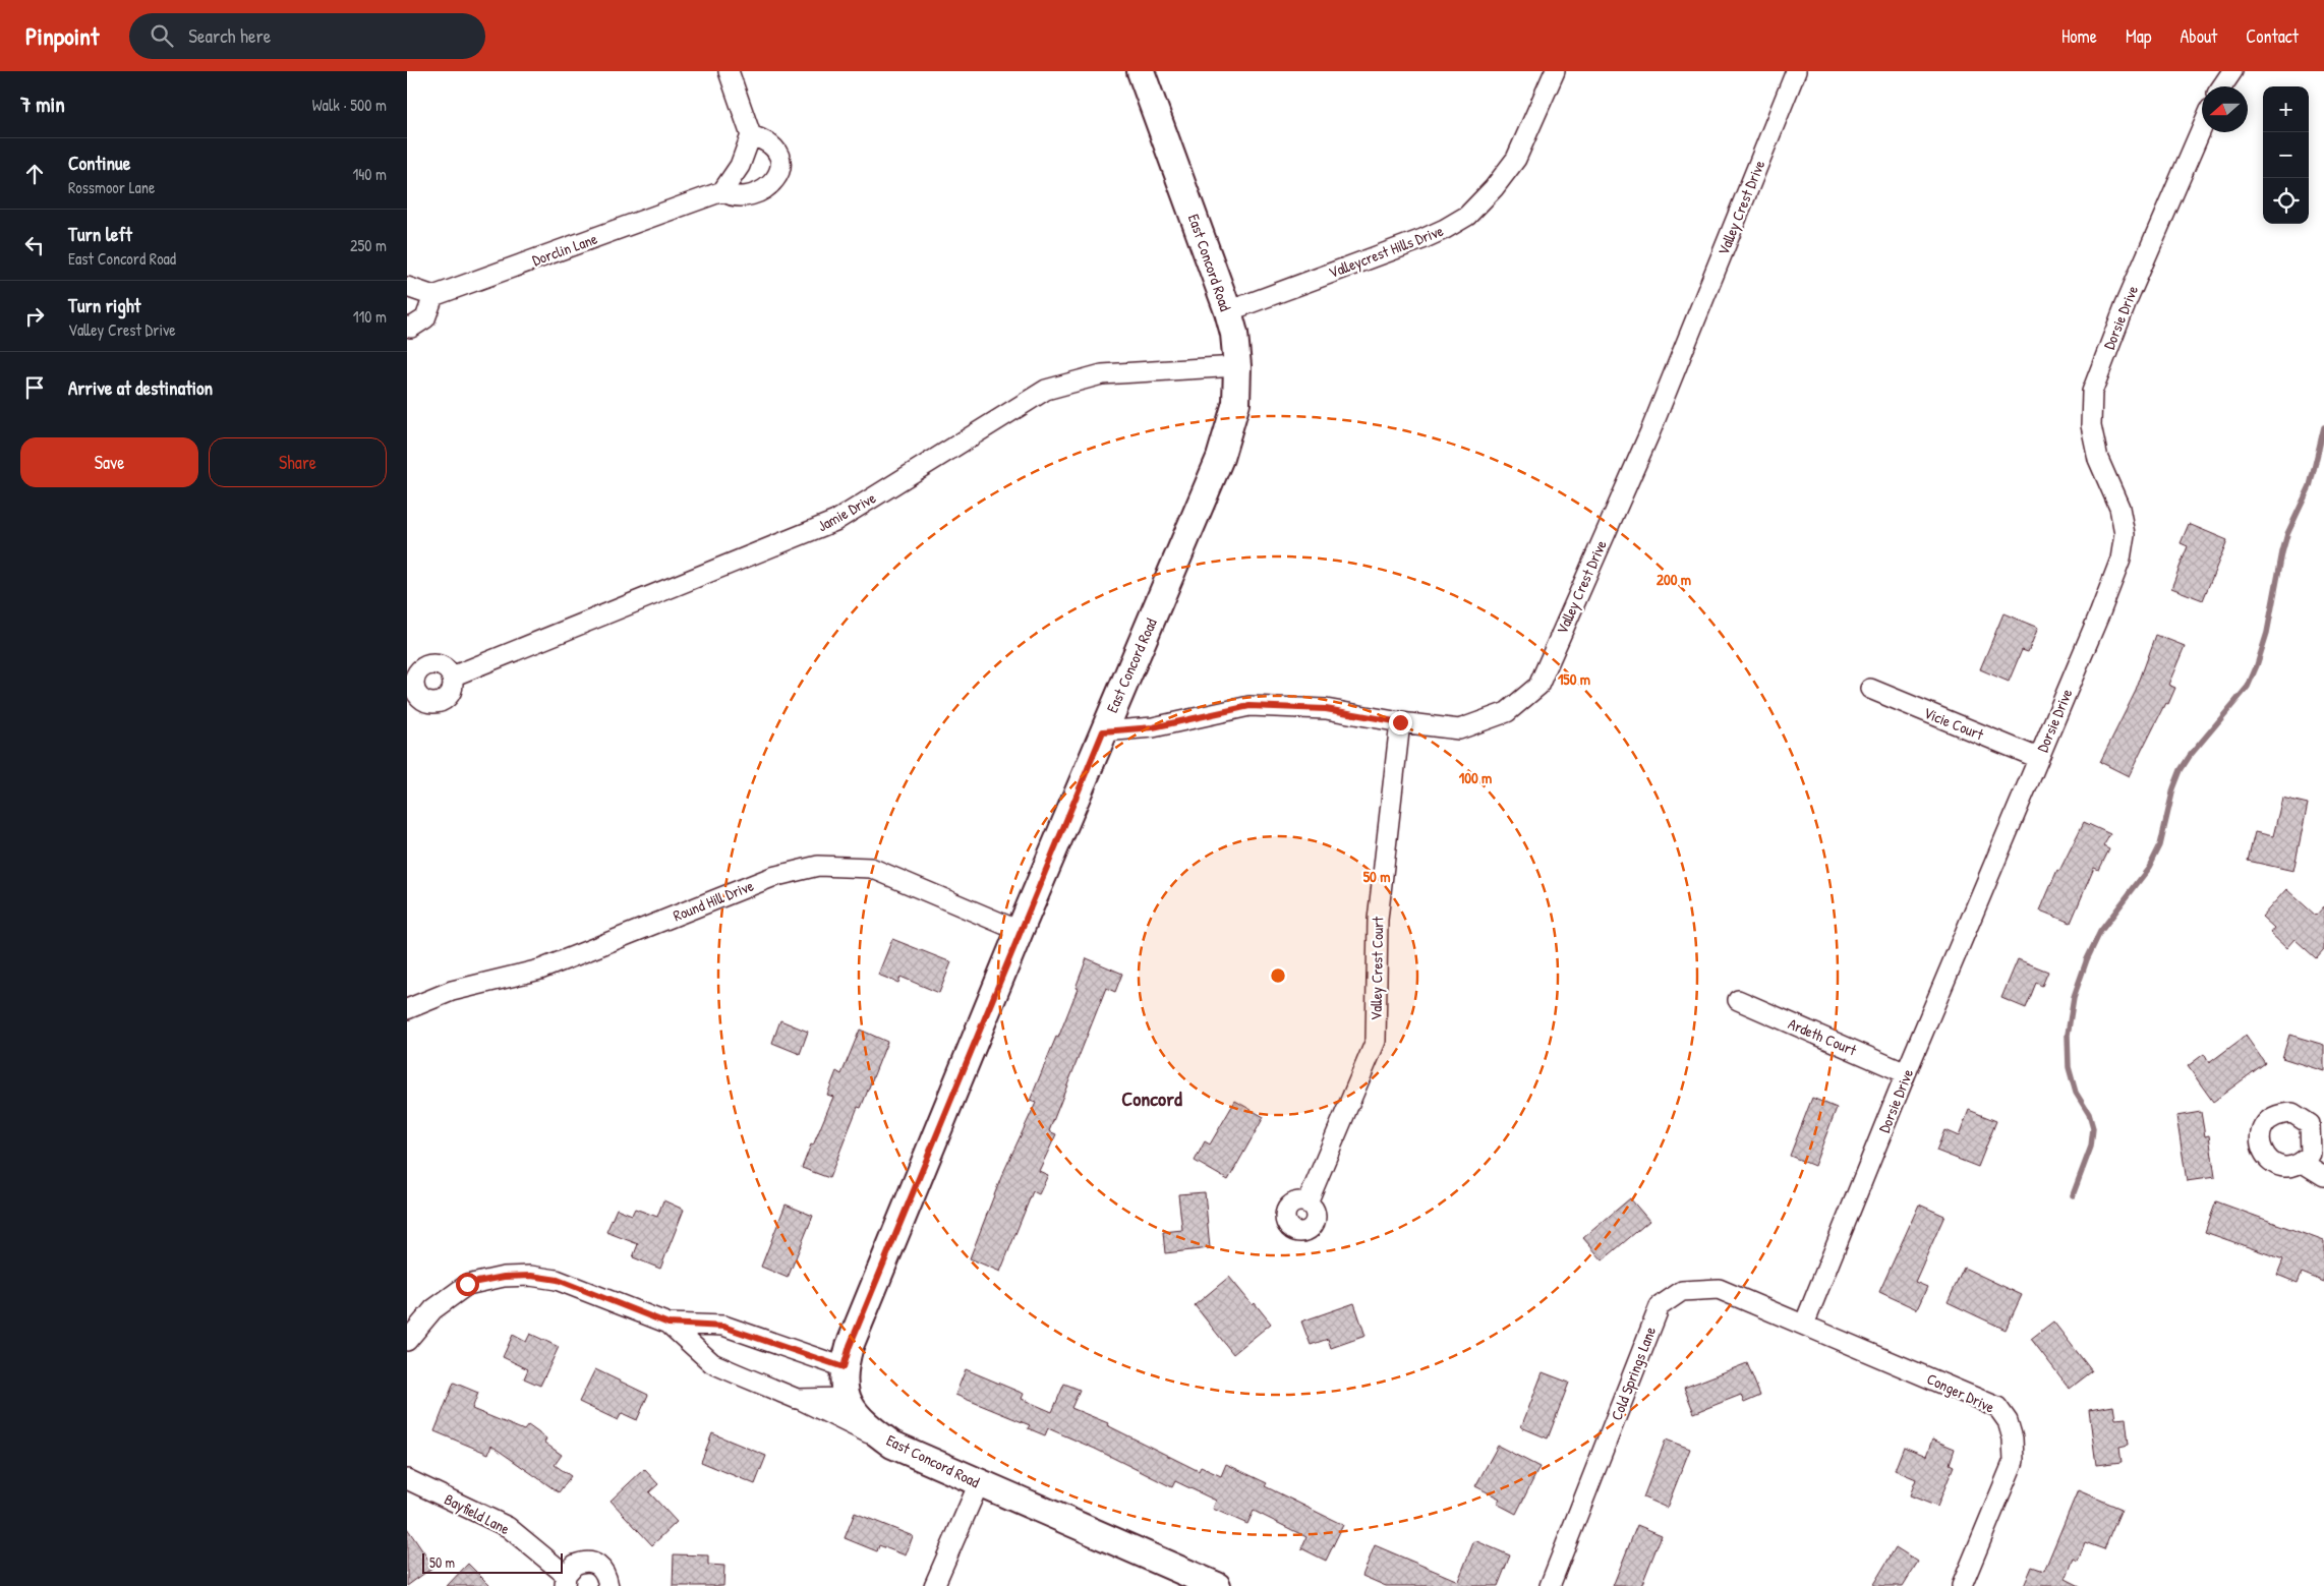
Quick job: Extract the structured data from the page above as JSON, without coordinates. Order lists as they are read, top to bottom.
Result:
{
  "streets": {
    "street": [
      "Valley Crest Drive",
      "Dorclin Lane",
      "Valleycrest Hills Drive",
      "East Concord Road",
      "Dorsie Drive",
      "Jamie Drive",
      "Vicie Court",
      "Round Hill Drive",
      "Valley Crest Court",
      "Ardeth Court",
      "Cold Springs Lane",
      "Conger Drive",
      "Bayfield Lane"
    ]
  },
  "crossings": [
    ["Valley Crest Drive", "East Concord Road"],
    ["Valley Crest Drive", "Valley Crest Court"],
    ["Valleycrest Hills Drive", "East Concord Road"],
    ["East Concord Road", "Jamie Drive"],
    ["East Concord Road", "Round Hill Drive"],
    ["Dorsie Drive", "Vicie Court"],
    ["Dorsie Drive", "Ardeth Court"],
    ["Dorsie Drive", "Cold Springs Lane"],
    ["Dorsie Drive", "Conger Drive"],
    ["Cold Springs Lane", "Conger Drive"]
  ],
  "districts": ["Concord"],
  "scale_bar": "50 m",
  "north": "left",
  "page": {
    "header": "Pinpoint",
    "search": "Search here",
    "nav": [
      "Home",
      "Map",
      "About",
      "Contact"
    ],
    "heading": ["7 min", "Walk · 500 m"],
    "map_buttons": ["+", "−"],
    "list": [
      ["Continue", "Rossmoor Lane", "140 m"],
      ["Turn left", "East Concord Road", "250 m"],
      ["Turn right", "Valley Crest Drive", "110 m"],
      "Arrive at destination"
    ],
    "buttons": ["Save", "Share"],
    "scale": "50 m"
  },
  "rings": [
    "200 m",
    "150 m",
    "100 m",
    "50 m"
  ]
}
